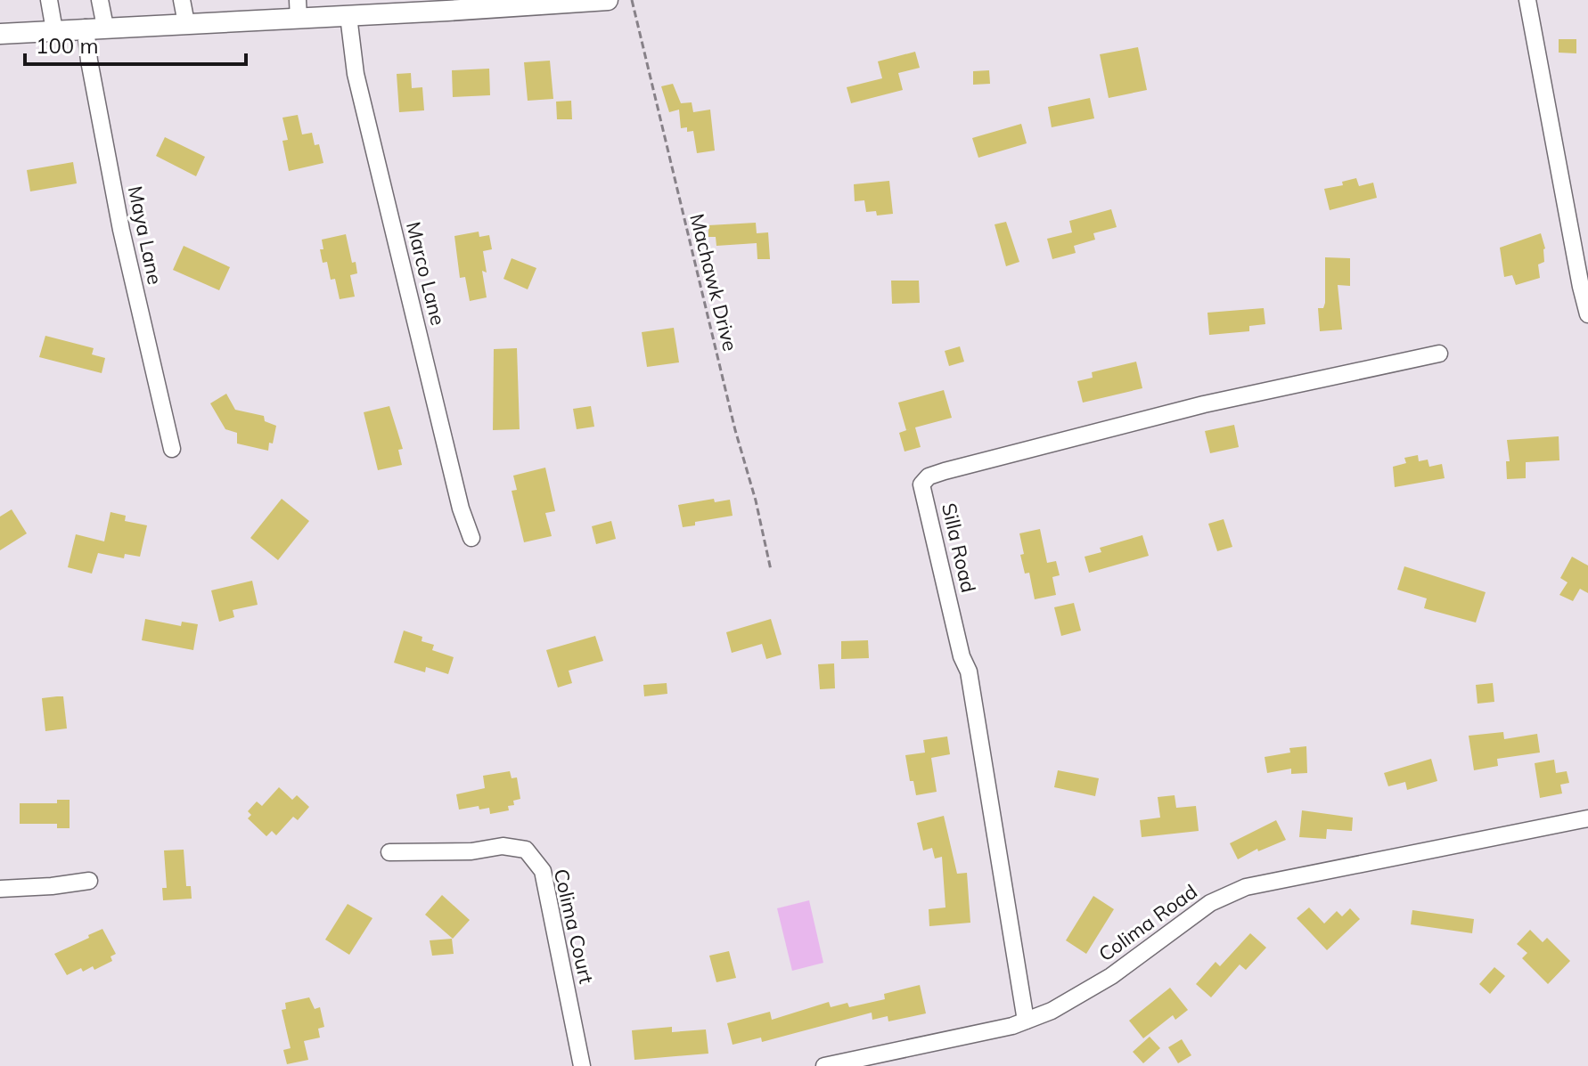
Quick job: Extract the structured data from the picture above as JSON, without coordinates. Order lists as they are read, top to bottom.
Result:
{
  "streets": {
    "street": [
      "Maya Lane",
      "Marco Lane",
      "Silla Road",
      "Colima Road",
      "Colima Court"
    ],
    "path": ["Machawk Drive"]
  },
  "crossings": [
    ["Silla Road", "Colima Road"]
  ],
  "scale_bar": "100 m"
}
